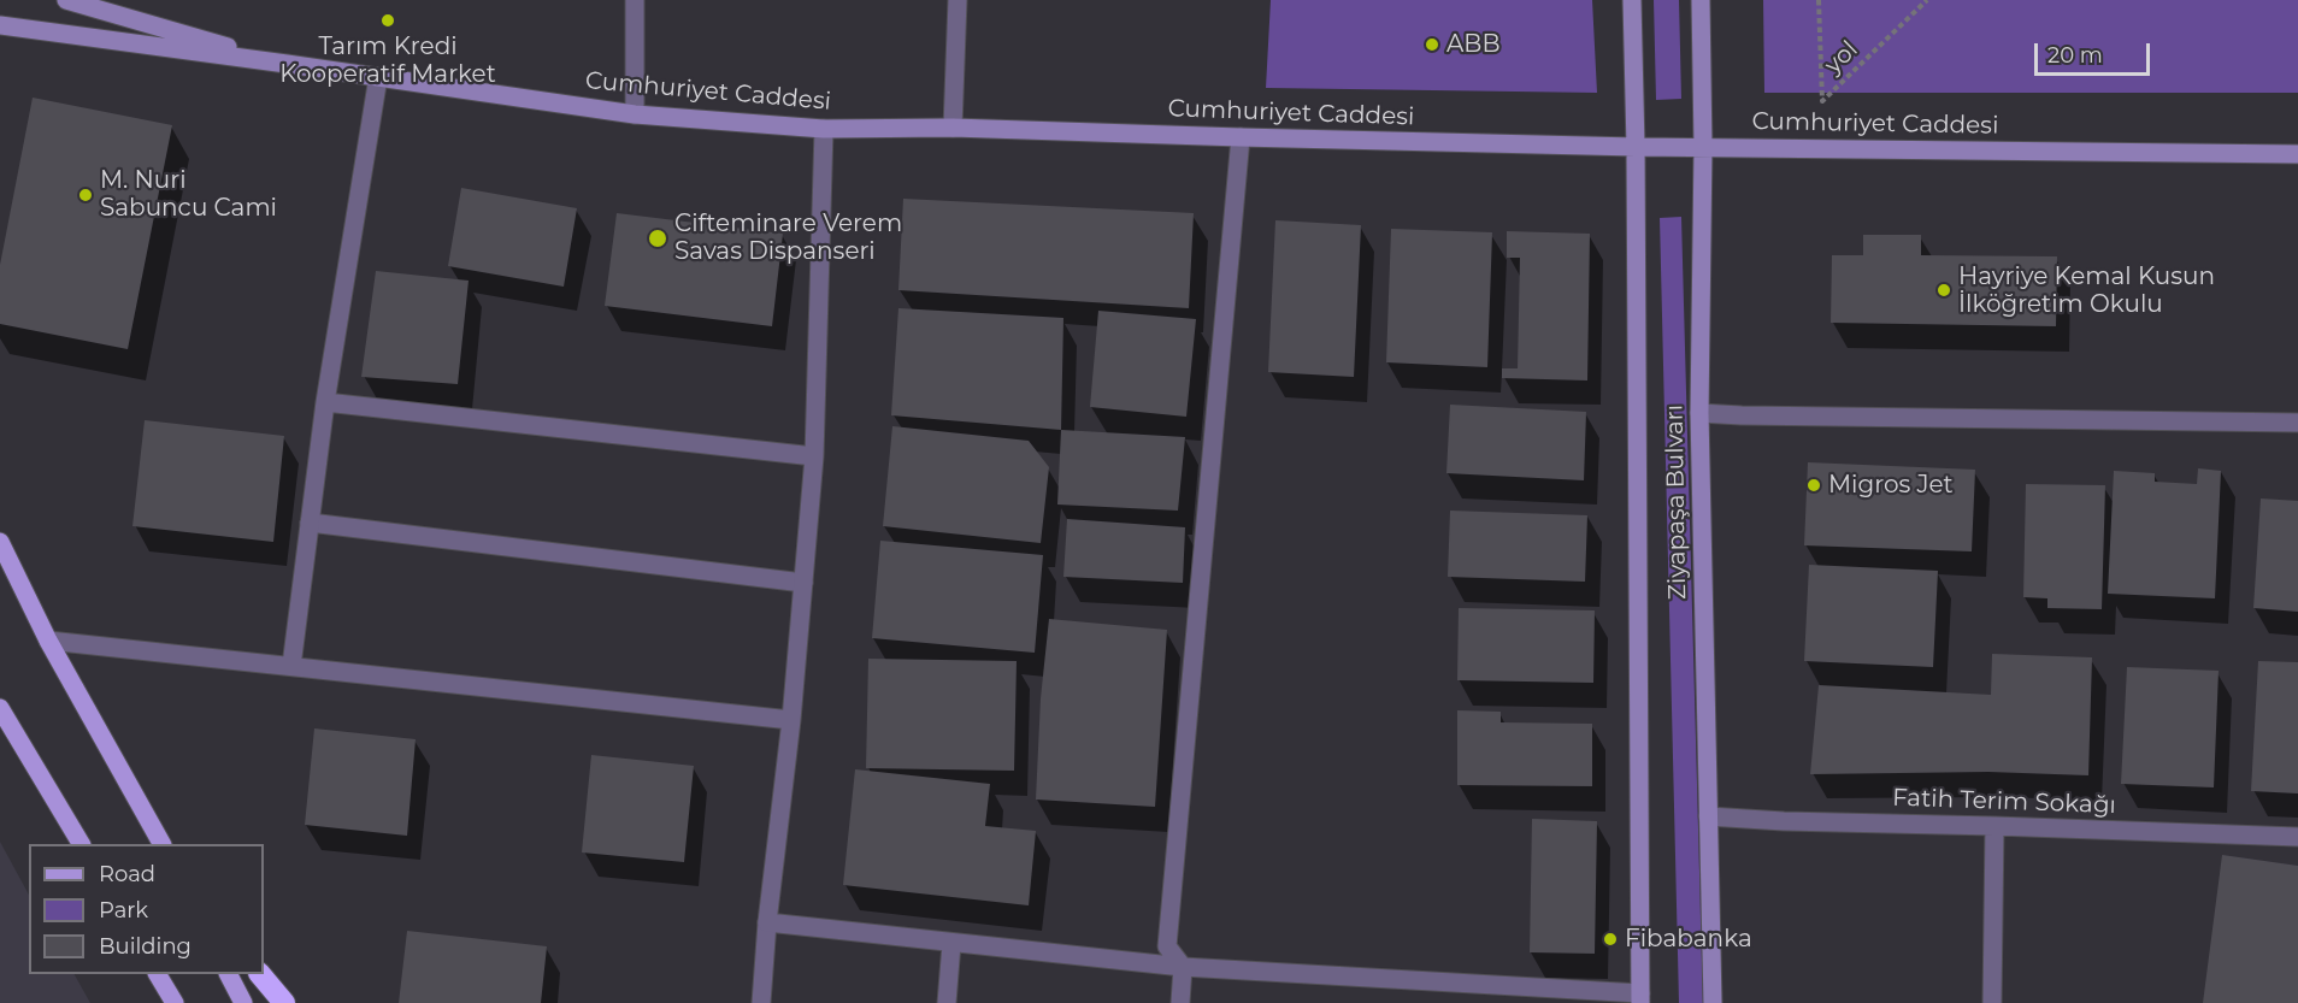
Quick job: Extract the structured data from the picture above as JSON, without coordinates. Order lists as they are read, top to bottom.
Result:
{
  "streets": {
    "main road": ["Cumhuriyet Caddesi", "Ziyapaşa Bulvarı"],
    "street": ["Fatih Terim Sokağı"],
    "path": ["yol"]
  },
  "crossings": [
    ["Cumhuriyet Caddesi", "Ziyapaşa Bulvarı"],
    ["Ziyapaşa Bulvarı", "Fatih Terim Sokağı"]
  ],
  "places": [
    "Tarım Kredi Kooperatif Market",
    "ABB",
    "M. Nuri Sabuncu Cami",
    "Cifteminare Verem Savas Dispanseri",
    "Hayriye Kemal Kusun İlköğretim Okulu",
    "Migros Jet",
    "Fibabanka"
  ],
  "legend": ["Road", "Park", "Building"],
  "scale_bar": "20 m"
}
